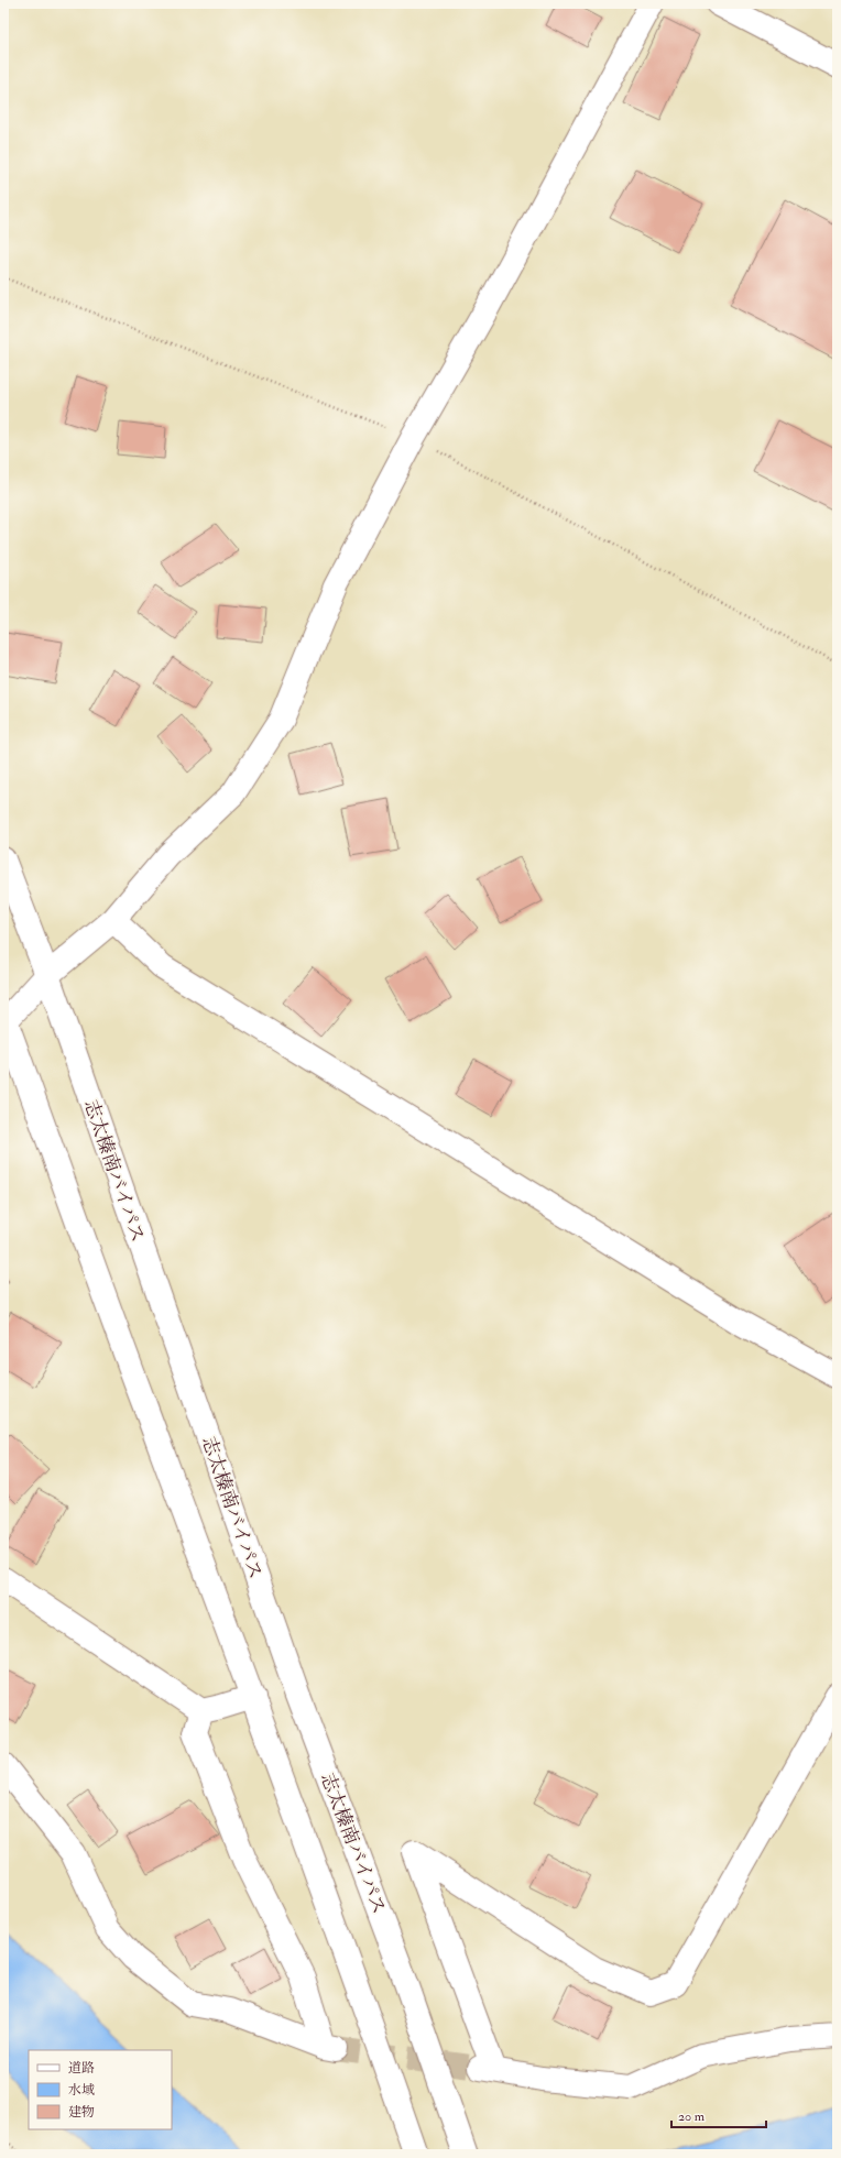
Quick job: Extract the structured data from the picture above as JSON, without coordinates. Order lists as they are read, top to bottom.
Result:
{
  "streets": {
    "main road": ["志太榛南バイパス"]
  },
  "legend": ["道路", "水域", "建物"],
  "scale_bar": "20 m"
}
